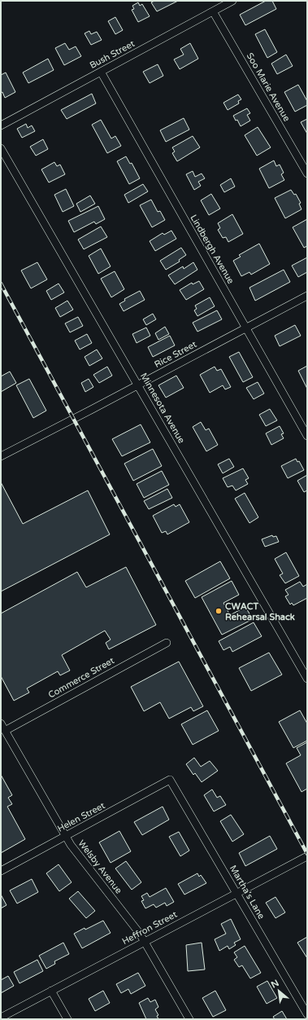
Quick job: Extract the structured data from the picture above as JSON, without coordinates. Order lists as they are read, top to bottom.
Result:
{
  "streets": {
    "street": [
      "Bush Street",
      "Soo Marie Avenue",
      "Lindbergh Avenue",
      "Rice Street",
      "Minnesota Avenue",
      "Commerce Street",
      "Helen Street",
      "Welsby Avenue",
      "Martha's Lane",
      "Heffron Street"
    ]
  },
  "crossings": [
    ["Bush Street", "Soo Marie Avenue"],
    ["Bush Street", "Lindbergh Avenue"],
    ["Lindbergh Avenue", "Rice Street"],
    ["Rice Street", "Minnesota Avenue"],
    ["Commerce Street", "Welsby Avenue"],
    ["Helen Street", "Welsby Avenue"],
    ["Helen Street", "Martha's Lane"],
    ["Welsby Avenue", "Heffron Street"],
    ["Martha's Lane", "Heffron Street"]
  ],
  "places": ["CWACT Rehearsal Shack"],
  "north": "top left"
}
